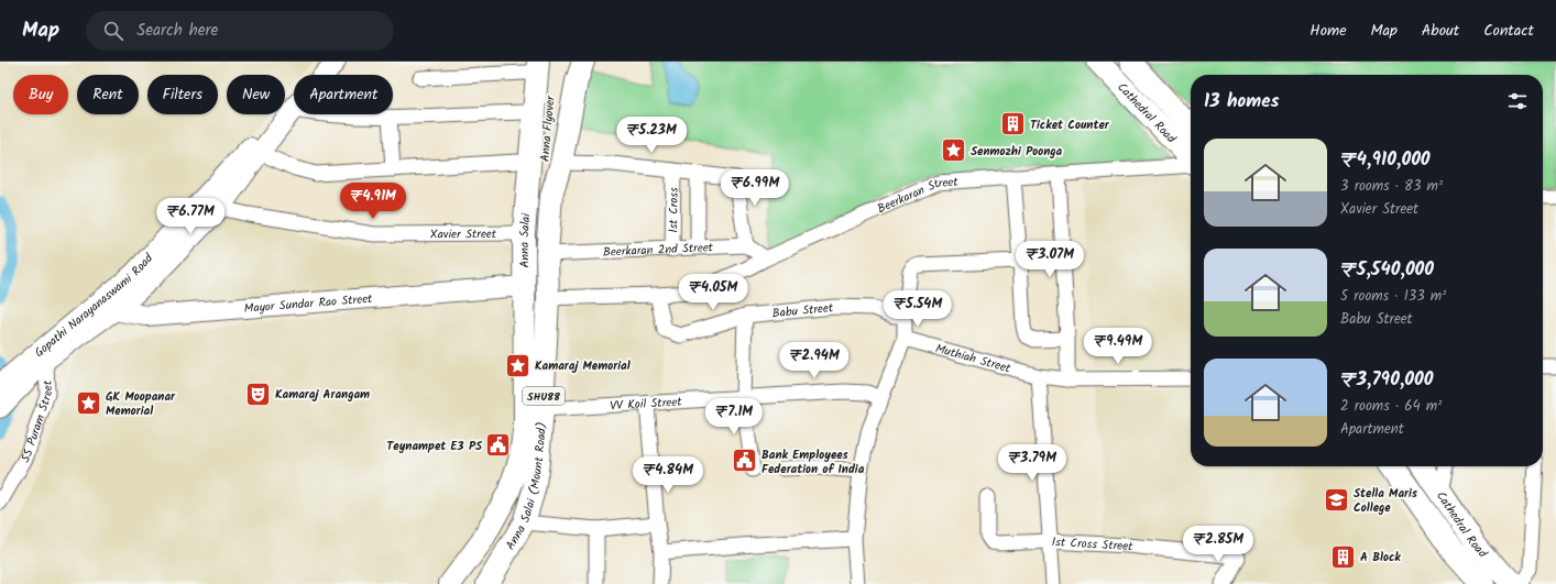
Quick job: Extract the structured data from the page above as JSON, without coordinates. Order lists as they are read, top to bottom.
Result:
{
  "streets": {
    "main road": [
      "Cathedral Road",
      "Anna Flyover",
      "Anna Salai",
      "Mayor Sundar Rao Street",
      "Gopathi Narayanaswami Road",
      "SHU88",
      "Anna Salai (Mount Road)"
    ],
    "street": [
      "Beerkaran Street",
      "1st Cross",
      "Xavier Street",
      "Beerkaran 2nd Street",
      "Babu Street",
      "Muthiah Street",
      "VV Koil Street",
      "SS Puram Street",
      "1st Cross Street"
    ]
  },
  "crossings": [
    ["Anna Flyover", "Anna Salai"],
    ["Anna Flyover", "Anna Salai (Mount Road)"],
    ["Beerkaran Street", "Babu Street"],
    ["1st Cross", "Beerkaran 2nd Street"],
    ["Xavier Street", "Anna Salai"],
    ["Anna Salai", "Mayor Sundar Rao Street"],
    ["Anna Salai", "Anna Salai (Mount Road)"],
    ["Beerkaran 2nd Street", "Anna Salai (Mount Road)"],
    ["Mayor Sundar Rao Street", "Gopathi Narayanaswami Road"],
    ["Mayor Sundar Rao Street", "Anna Salai (Mount Road)"],
    ["VV Koil Street", "Anna Salai (Mount Road)"]
  ],
  "places": {
    "building": ["Ticket Counter", "A Block"],
    "place": ["Senmozhi Poonga", "Kamaraj Memorial", "GK Moopanar Memorial"],
    "theatre": ["Kamaraj Arangam"],
    "public building": ["Teynampet E3 PS", "Bank Employees Federation of India"],
    "school or university": ["Stella Maris College"]
  },
  "page": {
    "header": "Map",
    "search": "Search here",
    "nav": [
      "Home",
      "Map",
      "About",
      "Contact"
    ],
    "chip": [
      "Buy",
      "Rent",
      "Filters",
      "New",
      "Apartment"
    ],
    "heading": "13 homes",
    "price": [
      "₹5.23M",
      "₹6.99M",
      "₹4.91M",
      "₹6.77M",
      "₹3.07M",
      "₹4.05M",
      "₹5.54M",
      "₹9.49M",
      "₹2.94M",
      "₹7.1M",
      "₹3.79M",
      "₹4.84M",
      "₹2.85M"
    ],
    "list": [
      {
        "name": "₹4,910,000",
        "note": "3 rooms · 83 m² · Xavier Street"
      },
      {
        "name": "₹5,540,000",
        "note": "5 rooms · 133 m² · Babu Street"
      },
      {
        "name": "₹3,790,000",
        "note": "2 rooms · 64 m² · Apartment"
      }
    ]
  }
}
